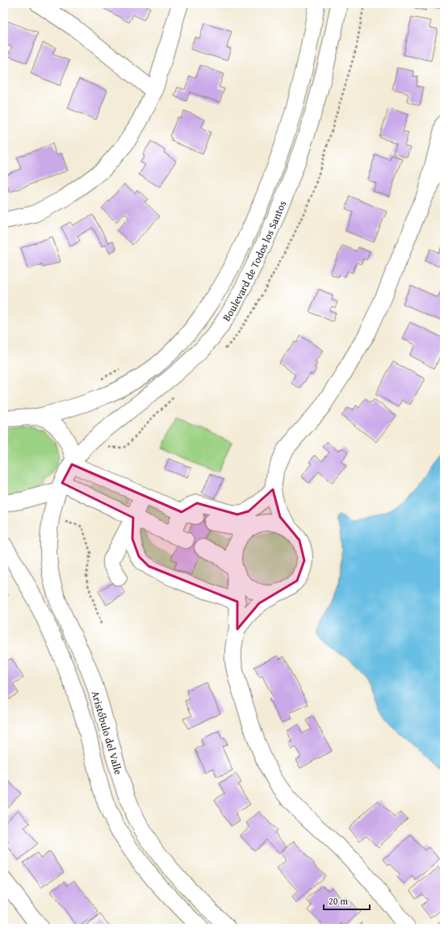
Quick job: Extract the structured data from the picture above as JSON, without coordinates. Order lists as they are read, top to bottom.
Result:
{
  "streets": {
    "street": ["Boulevard de Todos los Santos", "Aristóbulo del Valle"]
  },
  "crossings": [
    ["Boulevard de Todos los Santos", "Aristóbulo del Valle"]
  ],
  "scale_bar": "20 m"
}
